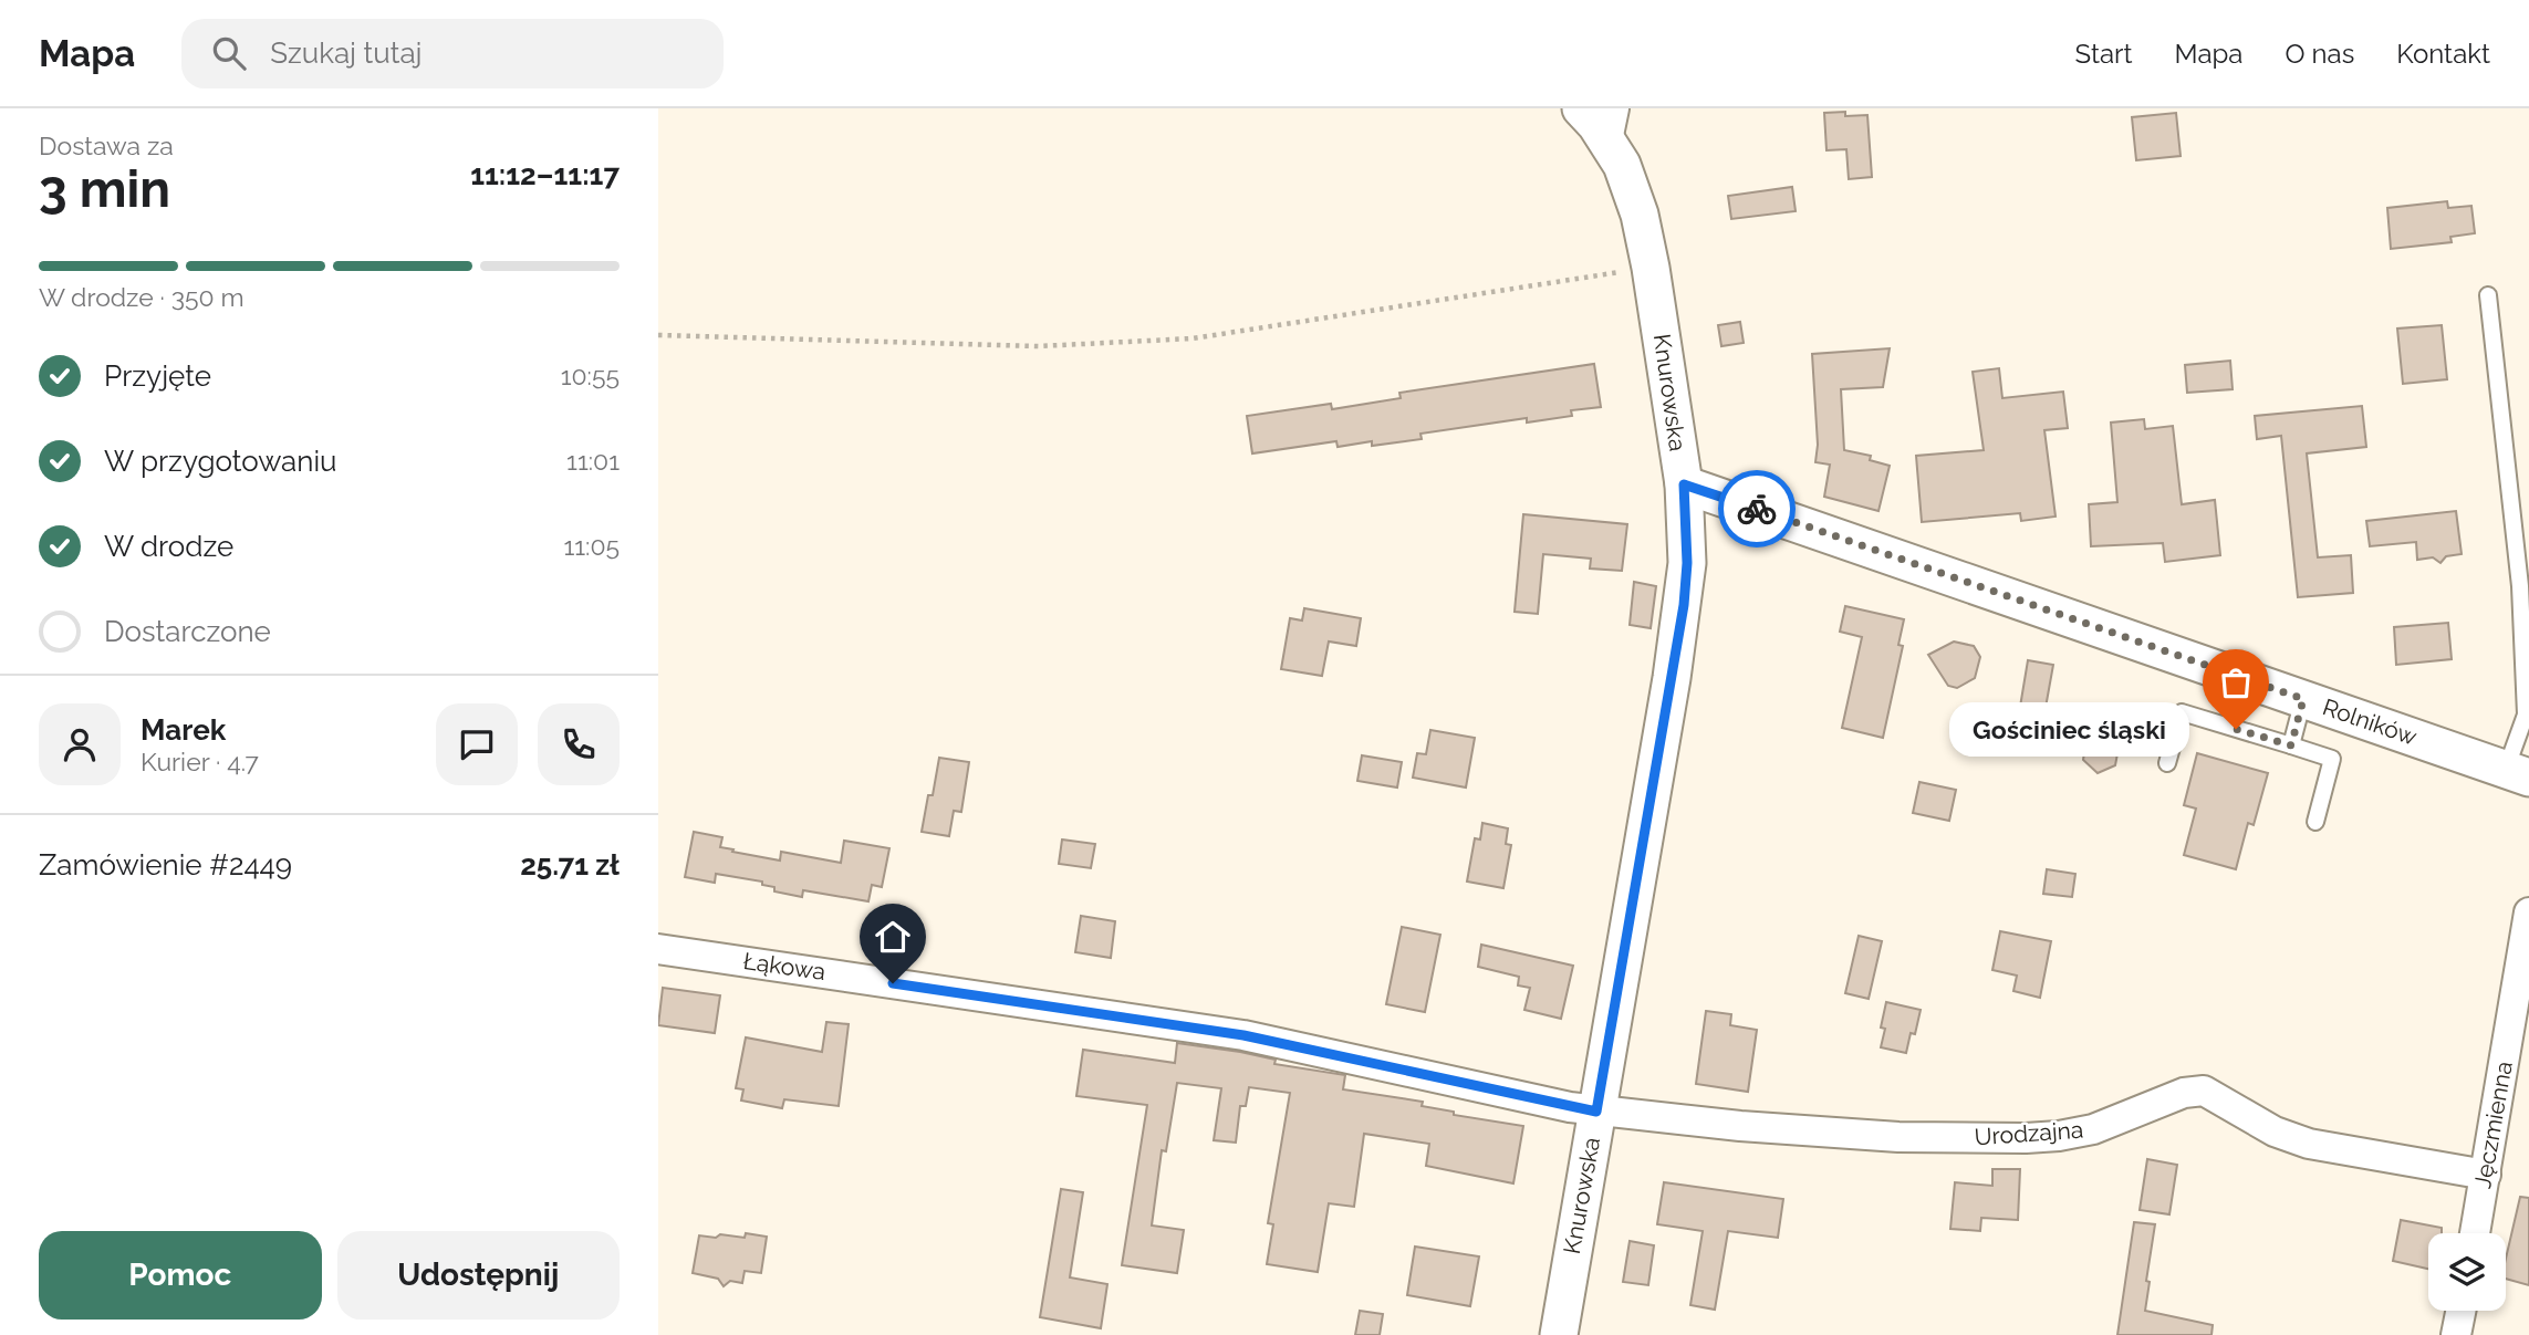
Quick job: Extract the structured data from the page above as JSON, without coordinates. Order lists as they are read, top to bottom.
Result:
{
  "streets": {
    "street": [
      "Knurowska",
      "Rolników",
      "Łąkowa",
      "Jęczmienna",
      "Urodzajna"
    ]
  },
  "crossings": [
    ["Knurowska", "Rolników"],
    ["Knurowska", "Łąkowa"],
    ["Knurowska", "Urodzajna"],
    ["Łąkowa", "Urodzajna"],
    ["Jęczmienna", "Urodzajna"]
  ],
  "places": ["Gościniec śląski"],
  "page": {
    "header": "Mapa",
    "search": "Szukaj tutaj",
    "nav": [
      "Start",
      "Mapa",
      "O nas",
      "Kontakt"
    ],
    "heading": ["3 min", "Dostawa za", "11:12–11:17"],
    "panel": [
      "Marek",
      "Kurier · 4.7",
      "Zamówienie #2449",
      "25.71 zł"
    ],
    "bar": "W drodze · 350 m",
    "list": [
      ["Przyjęte", "10:55"],
      ["W przygotowaniu", "11:01"],
      ["W drodze", "11:05"],
      "Dostarczone"
    ],
    "bubble": "Gościniec śląski",
    "buttons": ["Pomoc", "Udostępnij"]
  }
}
